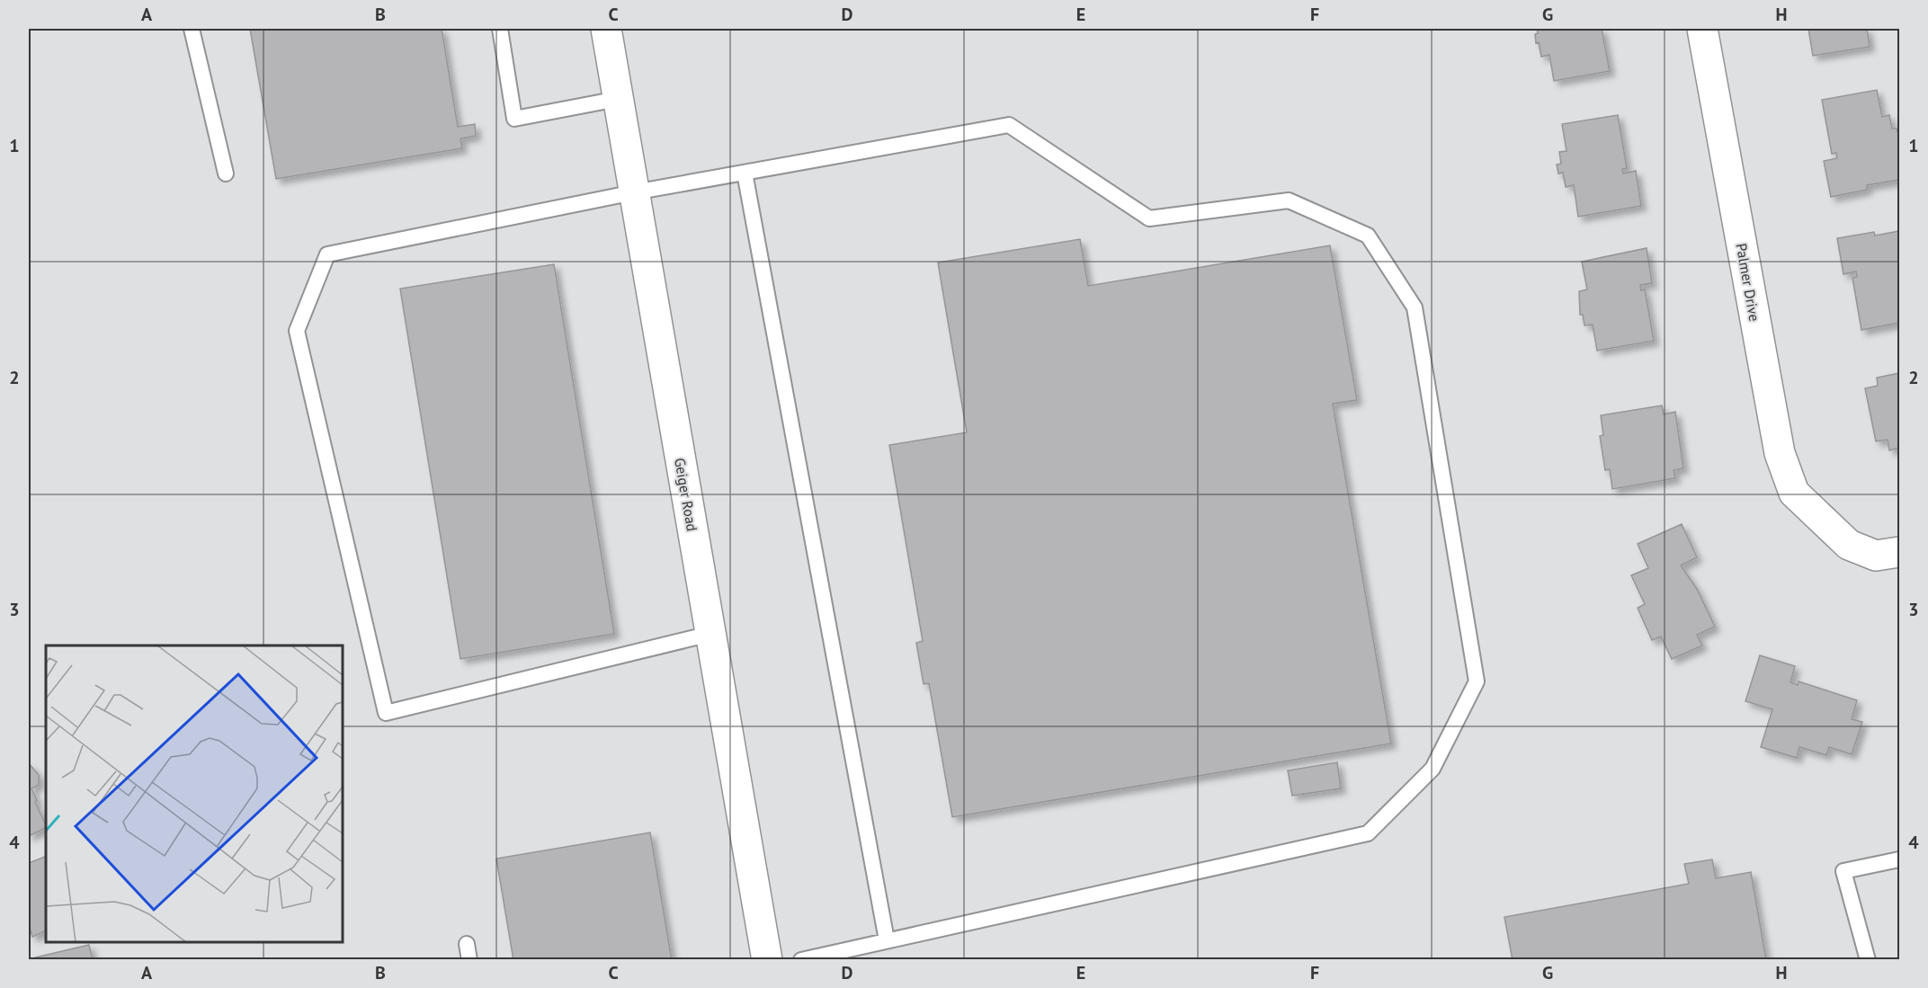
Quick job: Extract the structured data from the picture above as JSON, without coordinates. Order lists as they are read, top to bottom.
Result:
{
  "streets": {
    "street": ["Palmer Drive", "Geiger Road"]
  },
  "grid": {
    "columns": [
      "A",
      "B",
      "C",
      "D",
      "E",
      "F",
      "G",
      "H"
    ],
    "rows": [
      "1",
      "2",
      "3",
      "4"
    ]
  }
}
